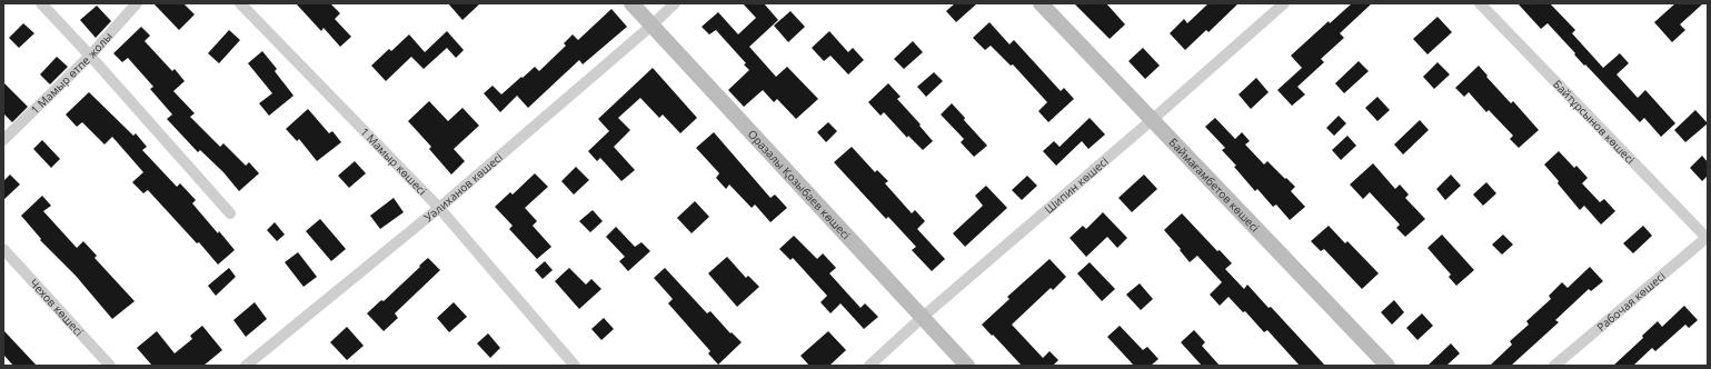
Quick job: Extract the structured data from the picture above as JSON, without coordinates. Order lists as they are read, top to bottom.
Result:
{
  "streets": {
    "main road": ["Оразалы Қозыбаев көшесі", "Баймағамбетов көшесі"],
    "street": [
      "1 Мамыр өтпе жолы",
      "Байтұрсынов көшесі",
      "1 Мамыр көшесі",
      "Шипин көшесі",
      "Уәлиханов көшесі",
      "Рабочая көшесі",
      "Чехов көшесі"
    ]
  },
  "crossings": [
    ["Байтұрсынов көшесі", "Рабочая көшесі"],
    ["1 Мамыр көшесі", "Уәлиханов көшесі"],
    ["Оразалы Қозыбаев көшесі", "Шипин көшесі"],
    ["Оразалы Қозыбаев көшесі", "Уәлиханов көшесі"],
    ["Шипин көшесі", "Баймағамбетов көшесі"]
  ]
}
